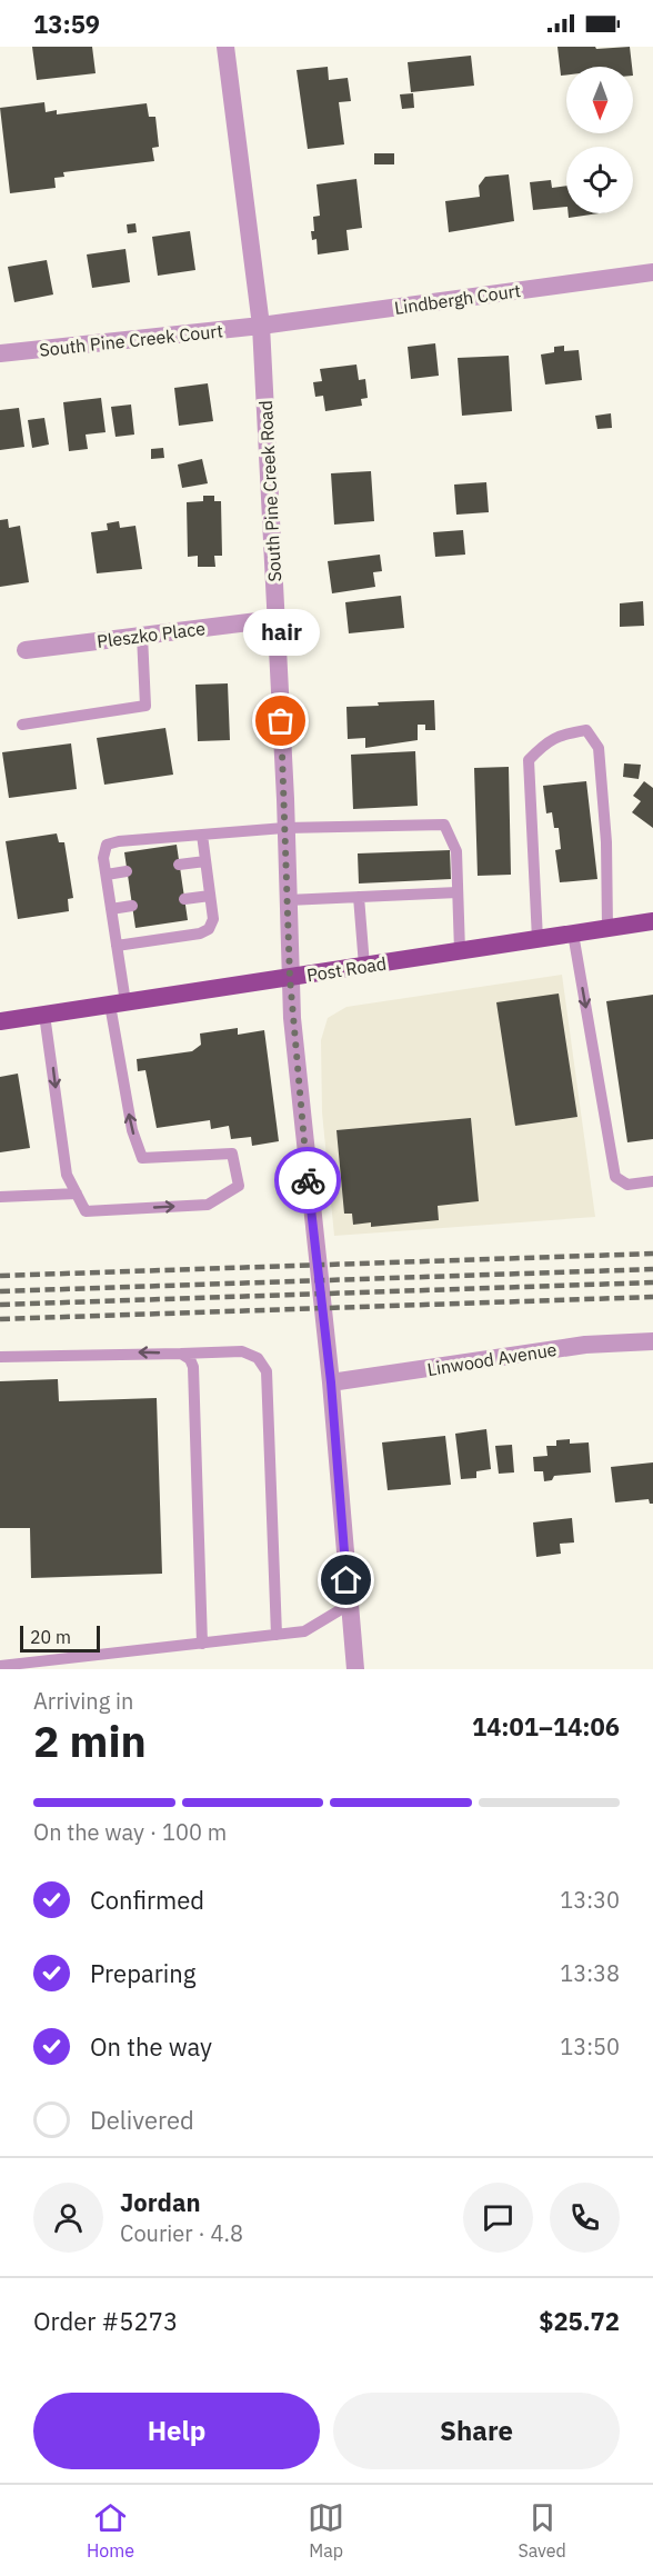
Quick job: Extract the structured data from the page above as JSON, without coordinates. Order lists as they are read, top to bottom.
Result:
{
  "streets": {
    "main road": ["Post Road"],
    "street": [
      "Lindbergh Court",
      "South Pine Creek Court",
      "South Pine Creek Road",
      "Pleszko Place",
      "Linwood Avenue"
    ]
  },
  "crossings": [
    ["Lindbergh Court", "South Pine Creek Court"],
    ["Lindbergh Court", "South Pine Creek Road"],
    ["South Pine Creek Court", "South Pine Creek Road"],
    ["South Pine Creek Road", "Pleszko Place"],
    ["South Pine Creek Road", "Post Road"],
    ["South Pine Creek Road", "Linwood Avenue"]
  ],
  "places": ["hair"],
  "scale_bar": "20 m",
  "north": "bottom",
  "page": {
    "status": "13:59",
    "bubble": "hair",
    "scale": "20 m",
    "heading": ["2 min", "Arriving in", "14:01–14:06"],
    "panel": [
      "Jordan",
      "Courier · 4.8",
      "Order #5273",
      "$25.72"
    ],
    "bar": "On the way · 100 m",
    "list": [
      ["Confirmed", "13:30"],
      ["Preparing", "13:38"],
      ["On the way", "13:50"],
      "Delivered"
    ],
    "buttons": ["Help", "Share"],
    "tabs": ["Home", "Map", "Saved"]
  }
}
